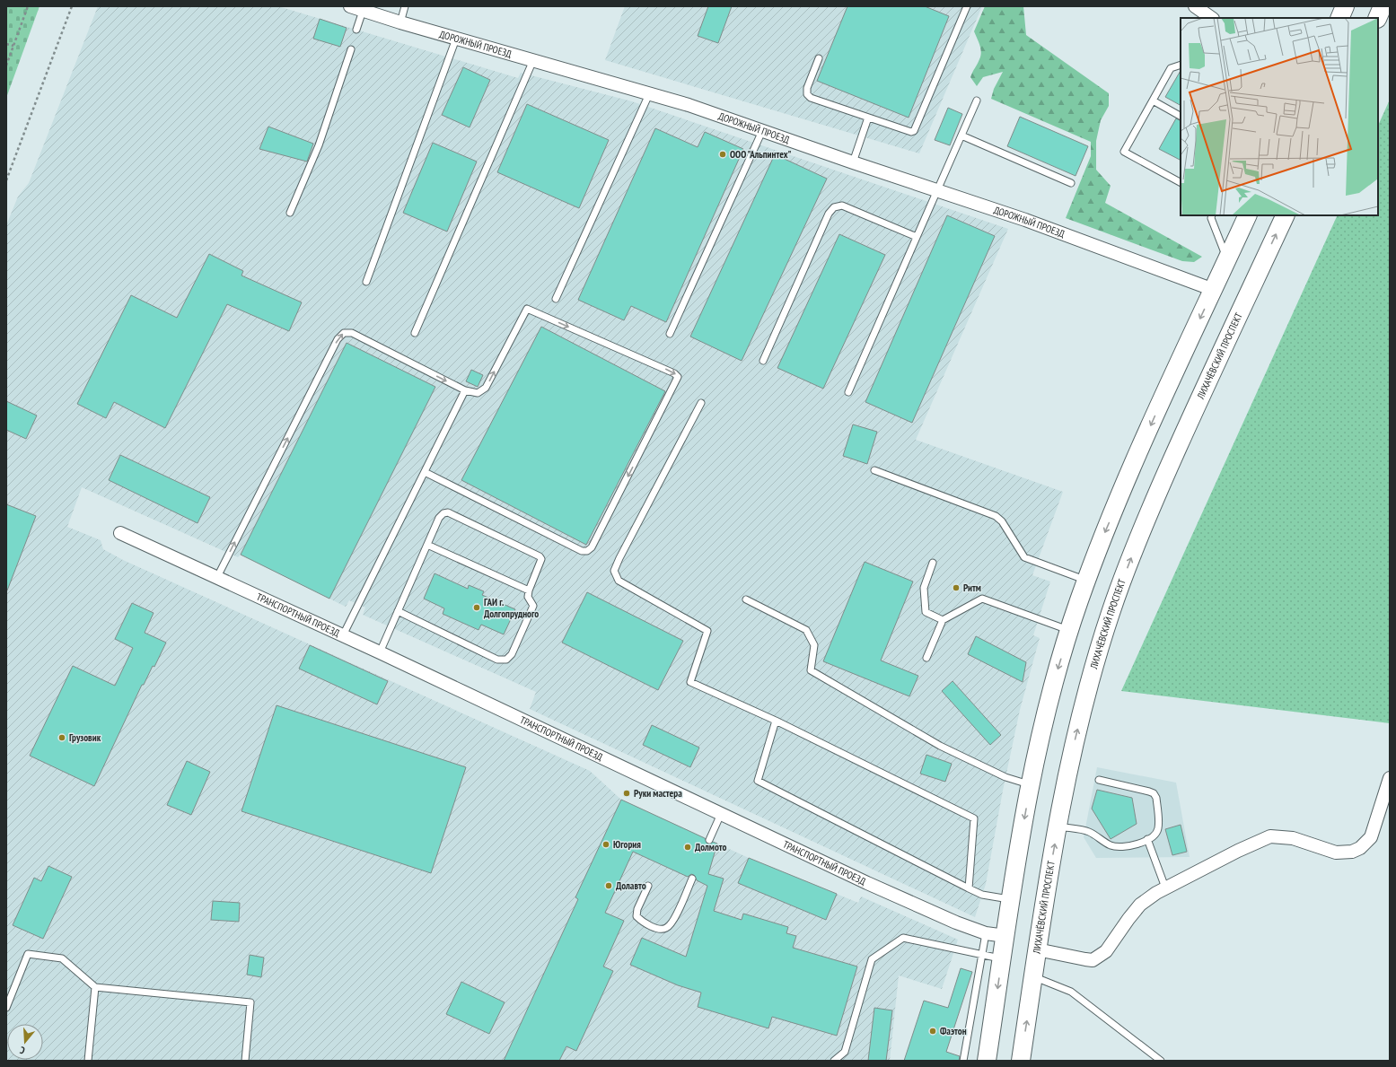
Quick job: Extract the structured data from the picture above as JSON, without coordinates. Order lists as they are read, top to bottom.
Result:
{
  "streets": {
    "main road": ["ЛИХАЧЁВСКИЙ ПРОСПЕКТ"],
    "street": ["ДОРОЖНЫЙ ПРОЕЗД", "ТРАНСПОРТНЫЙ ПРОЕЗД"]
  },
  "places": [
    "ООО \"Альпинтех\"",
    "Ритм",
    "ГАИ г. Долгопрудного",
    "Грузовик",
    "Руки мастера",
    "Югория",
    "Долмото",
    "Долавто",
    "Фаэтон"
  ],
  "north": "bottom"
}
